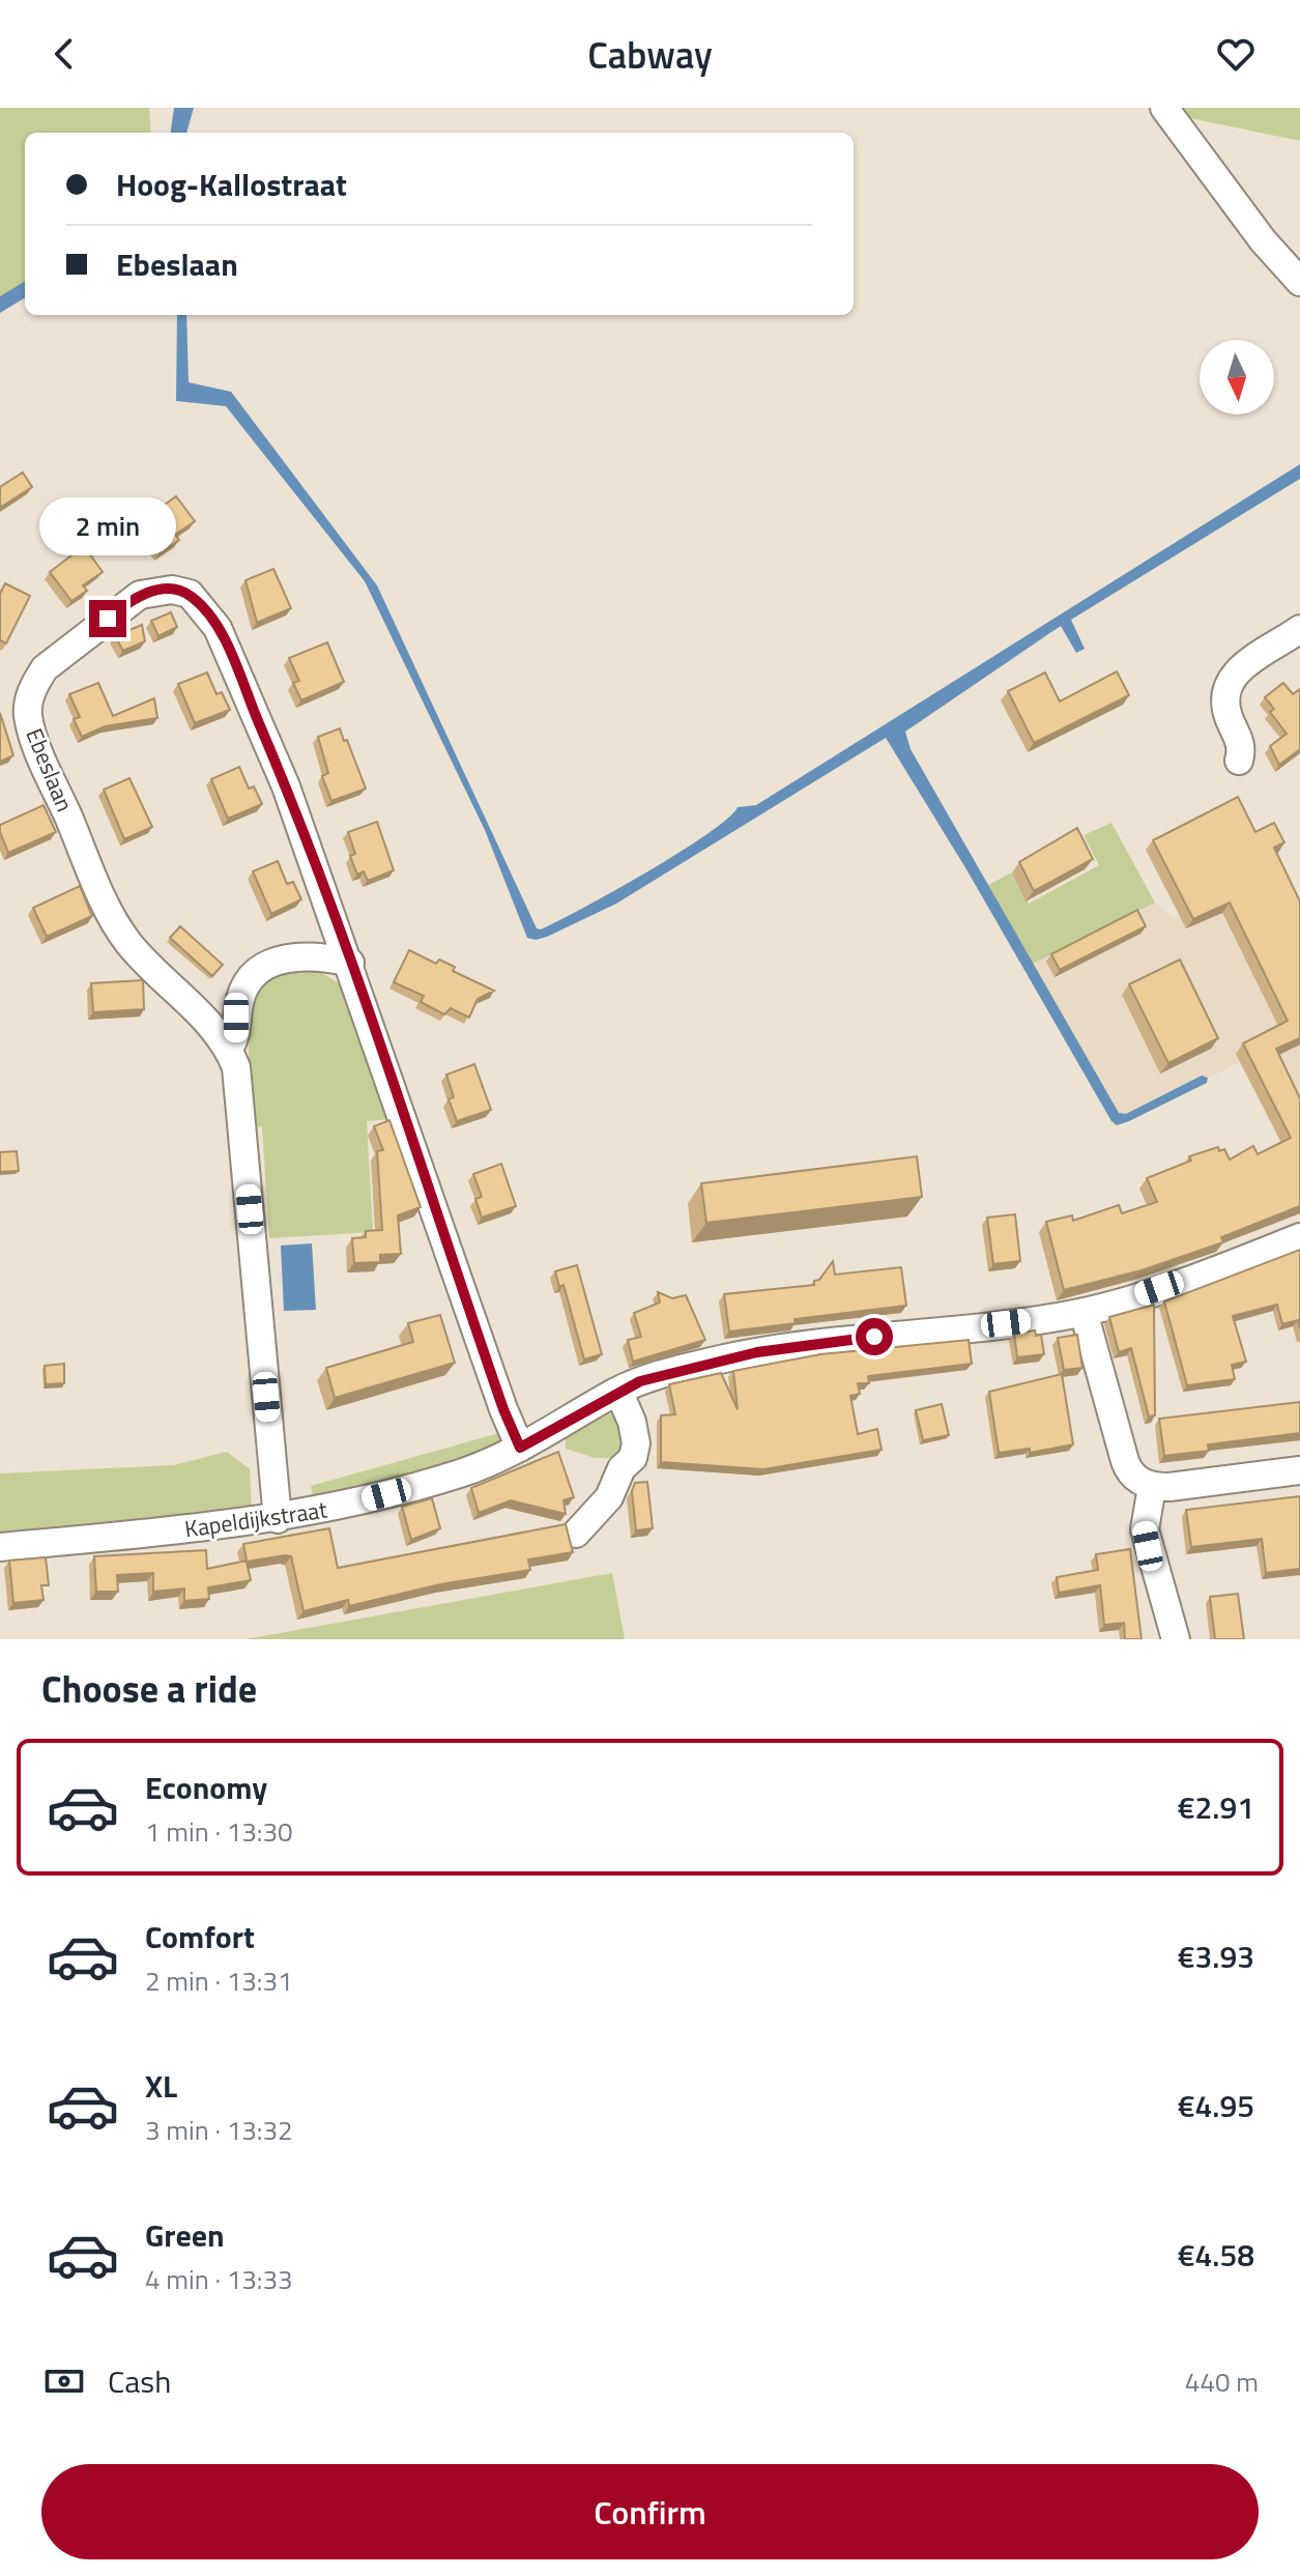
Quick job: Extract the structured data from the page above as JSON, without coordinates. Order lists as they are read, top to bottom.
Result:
{
  "streets": {
    "street": ["Ebeslaan", "Kapeldijkstraat"]
  },
  "crossings": [
    ["Ebeslaan", "Kapeldijkstraat"]
  ],
  "north": "bottom",
  "page": {
    "header": "Cabway",
    "banner": ["Hoog-Kallostraat", "Ebeslaan"],
    "bubble": "2 min",
    "heading": "Choose a ride",
    "list": [
      {
        "name": "Economy",
        "note": "1 min · 13:30",
        "value": "€2.91"
      },
      {
        "name": "Comfort",
        "note": "2 min · 13:31",
        "value": "€3.93"
      },
      {
        "name": "XL",
        "note": "3 min · 13:32",
        "value": "€4.95"
      },
      {
        "name": "Green",
        "note": "4 min · 13:33",
        "value": "€4.58"
      }
    ],
    "pay": ["Cash", "440 m"],
    "buttons": "Confirm"
  }
}
